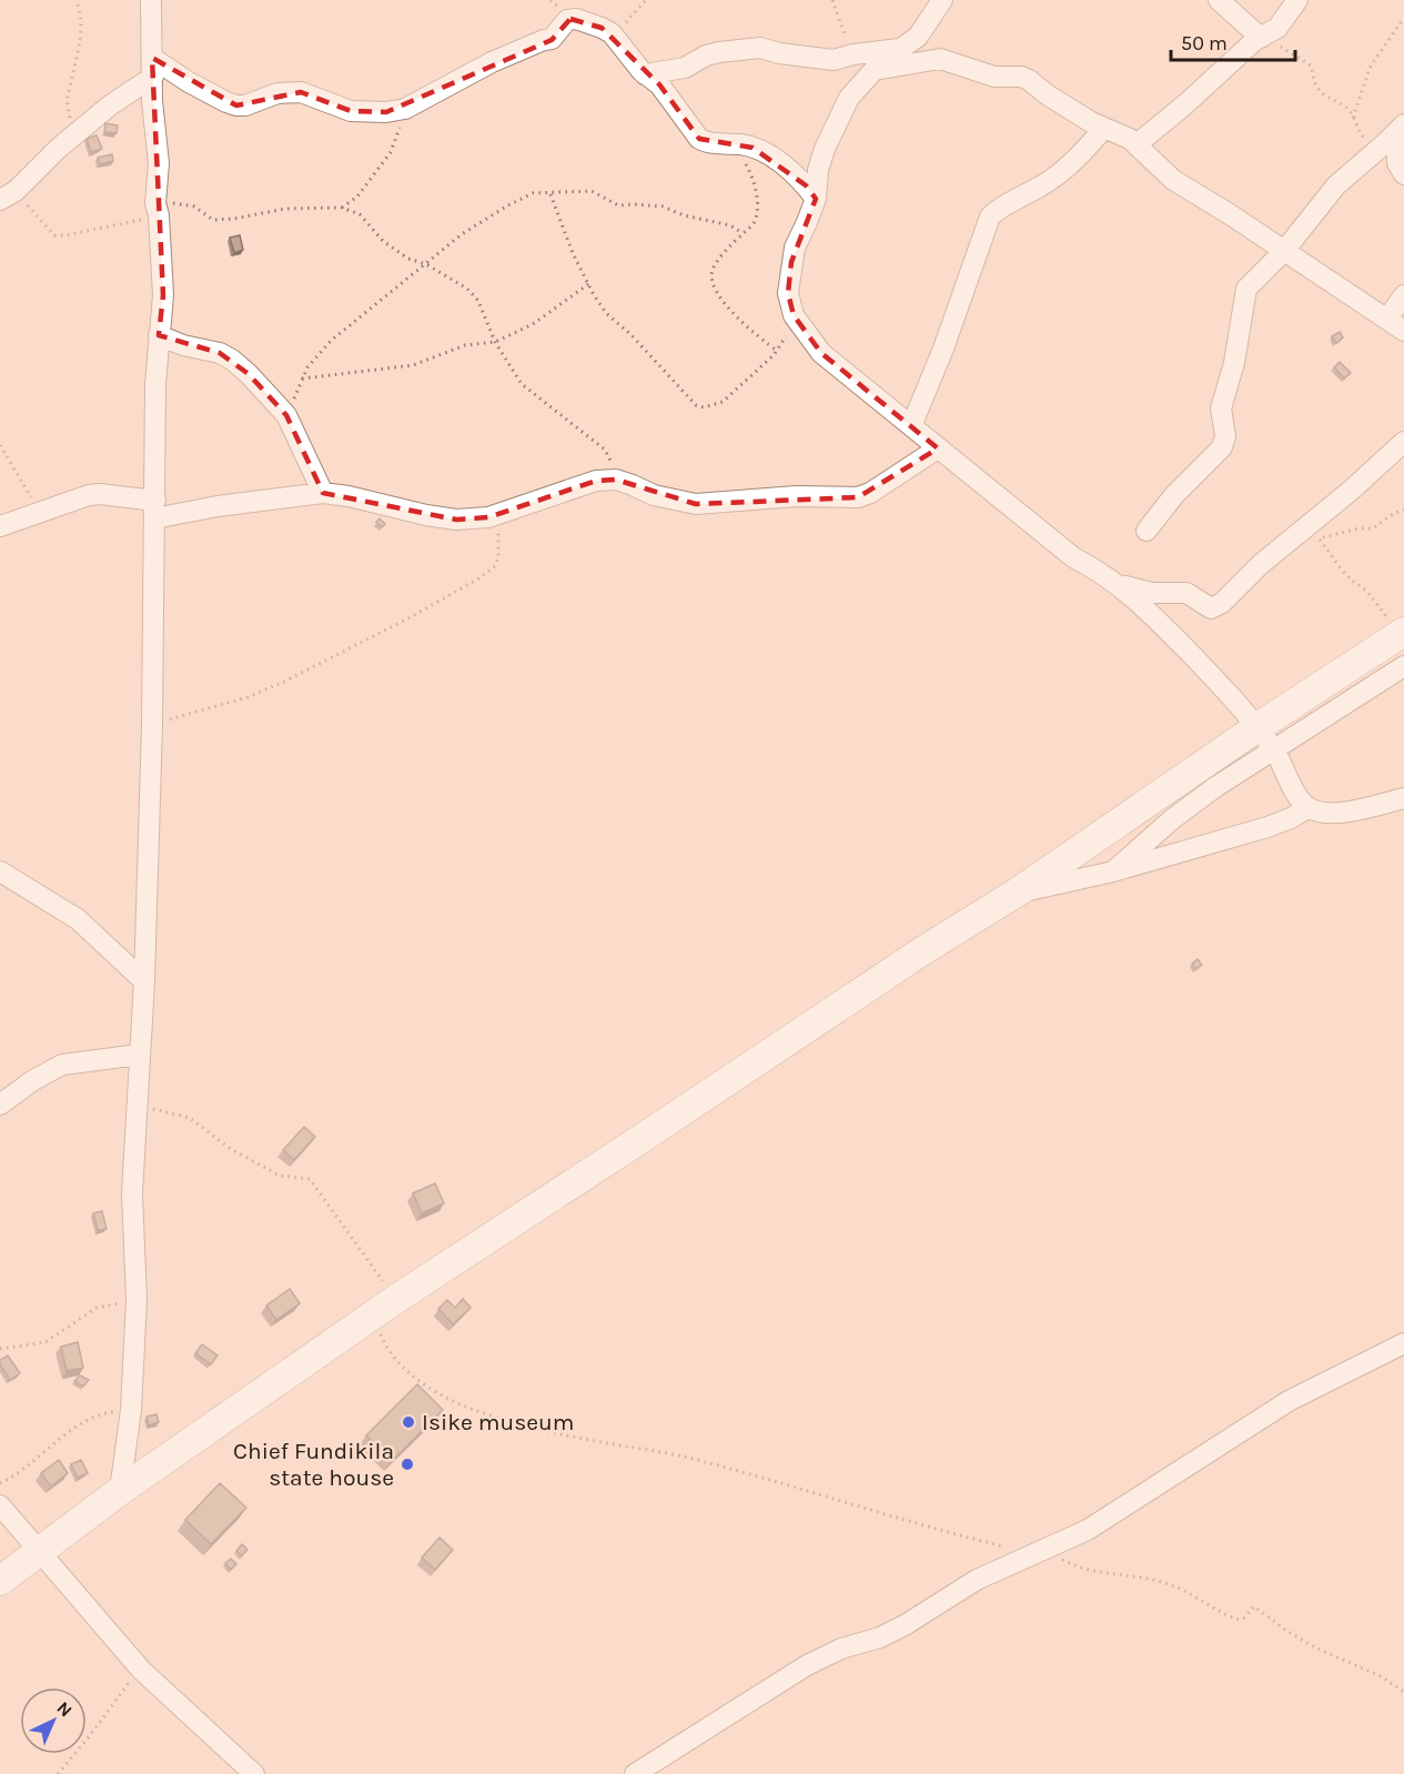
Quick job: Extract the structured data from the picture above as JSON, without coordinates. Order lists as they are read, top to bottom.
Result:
{
  "places": ["Isike museum", "Chief Fundikila state house"],
  "scale_bar": "50 m",
  "north": "top right"
}
